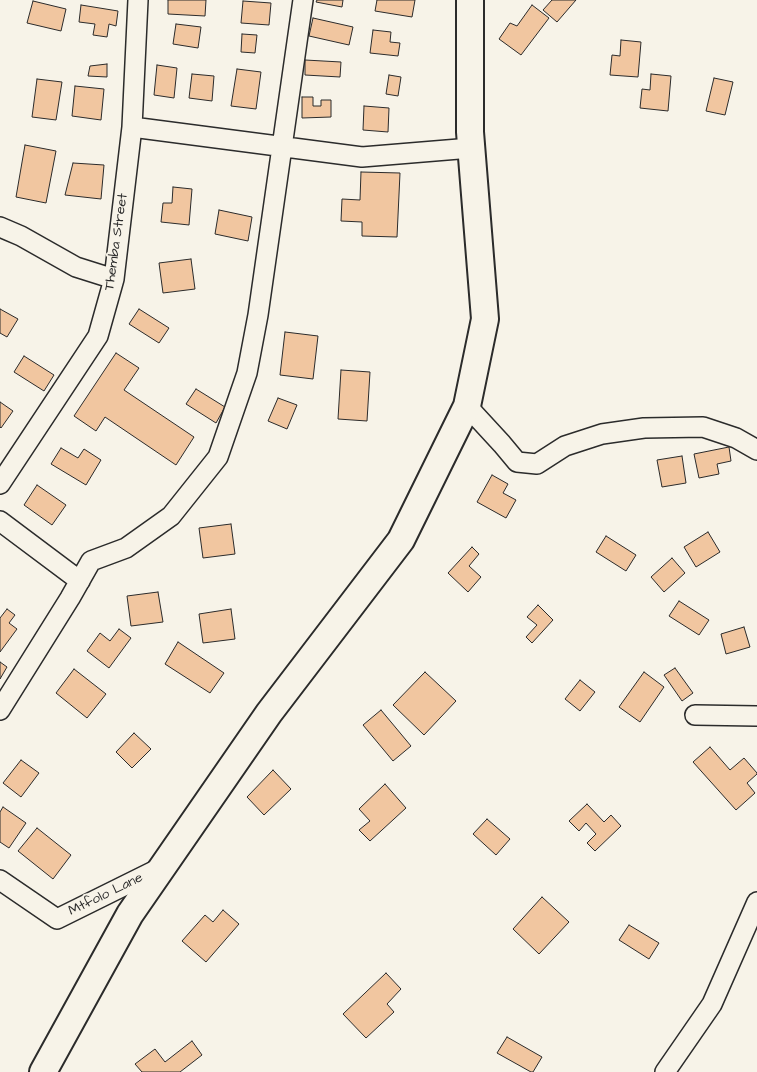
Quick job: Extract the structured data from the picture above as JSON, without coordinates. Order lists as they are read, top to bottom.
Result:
{
  "streets": {
    "street": ["Themba Street", "Mtfolo Lane"]
  }
}
